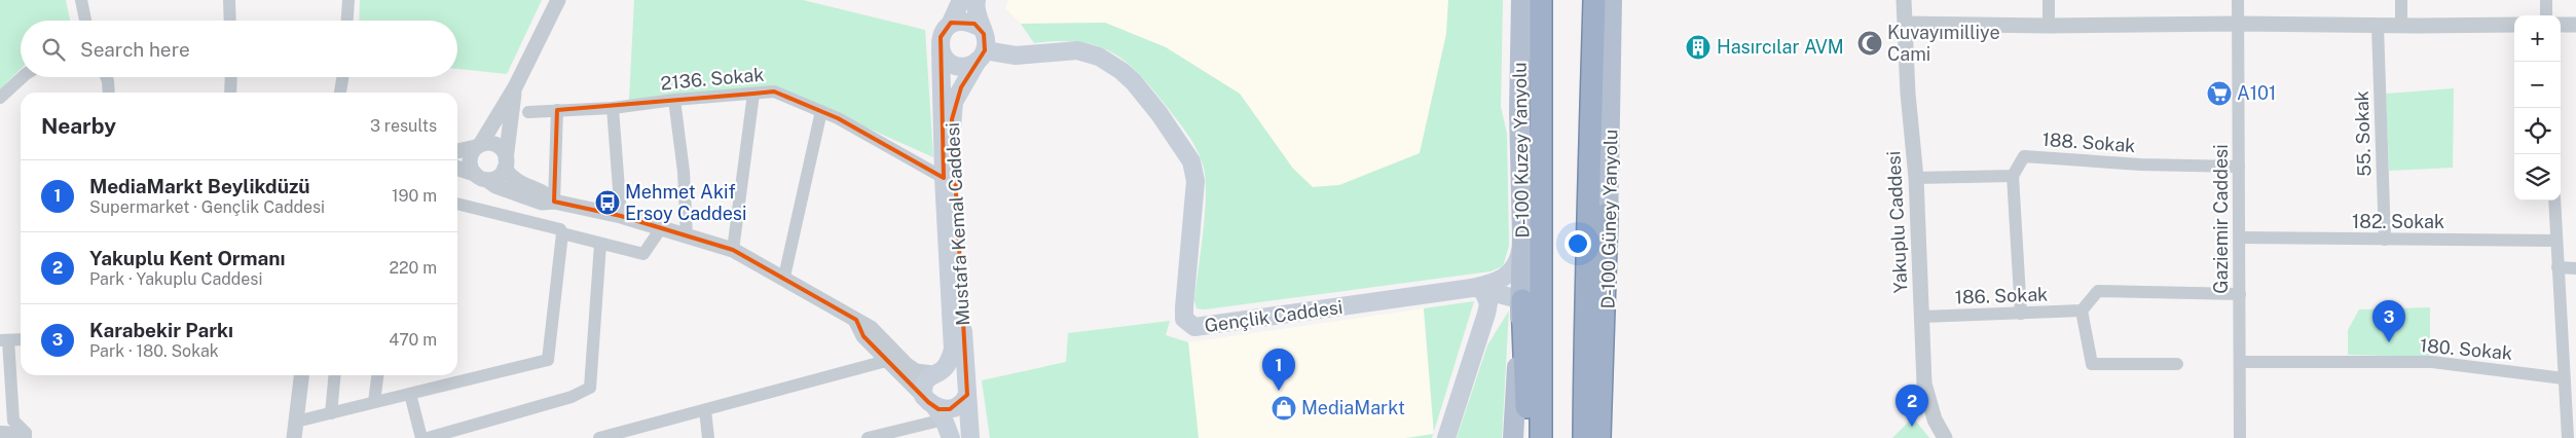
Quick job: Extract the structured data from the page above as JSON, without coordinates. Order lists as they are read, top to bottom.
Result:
{
  "streets": {
    "main road": [
      "D-100 Kuzey Yanyolu",
      "D-100 Güney Yanyolu",
      "Mustafa Kemal Caddesi",
      "Gençlik Caddesi"
    ],
    "street": [
      "2136. Sokak",
      "55. Sokak",
      "188. Sokak",
      "Gaziemir Caddesi",
      "Yakuplu Caddesi",
      "182. Sokak",
      "186. Sokak",
      "180. Sokak"
    ]
  },
  "crossings": [
    ["2136. Sokak", "Mustafa Kemal Caddesi"],
    ["55. Sokak", "182. Sokak"],
    ["188. Sokak", "Gaziemir Caddesi"],
    ["Gaziemir Caddesi", "182. Sokak"],
    ["Gaziemir Caddesi", "180. Sokak"],
    ["Yakuplu Caddesi", "186. Sokak"],
    ["Mustafa Kemal Caddesi", "Gençlik Caddesi"]
  ],
  "places": {
    "mosque": ["Kuvayımilliye Cami"],
    "building": ["Hasırcılar AVM"],
    "supermarket": ["A101"],
    "bus stop": ["Mehmet Akif Ersoy Caddesi"],
    "shop": ["MediaMarkt"]
  },
  "page": {
    "map_buttons": ["+", "−"],
    "search": "Search here",
    "heading": ["Nearby", "3 results"],
    "list": [
      {
        "mark": "1",
        "name": "MediaMarkt Beylikdüzü",
        "note": "Supermarket · Gençlik Caddesi",
        "value": "190 m"
      },
      {
        "mark": "2",
        "name": "Yakuplu Kent Ormanı",
        "note": "Park · Yakuplu Caddesi",
        "value": "220 m"
      },
      {
        "mark": "3",
        "name": "Karabekir Parkı",
        "note": "Park · 180. Sokak",
        "value": "470 m"
      }
    ],
    "pins": ["3", "1", "2"]
  }
}
